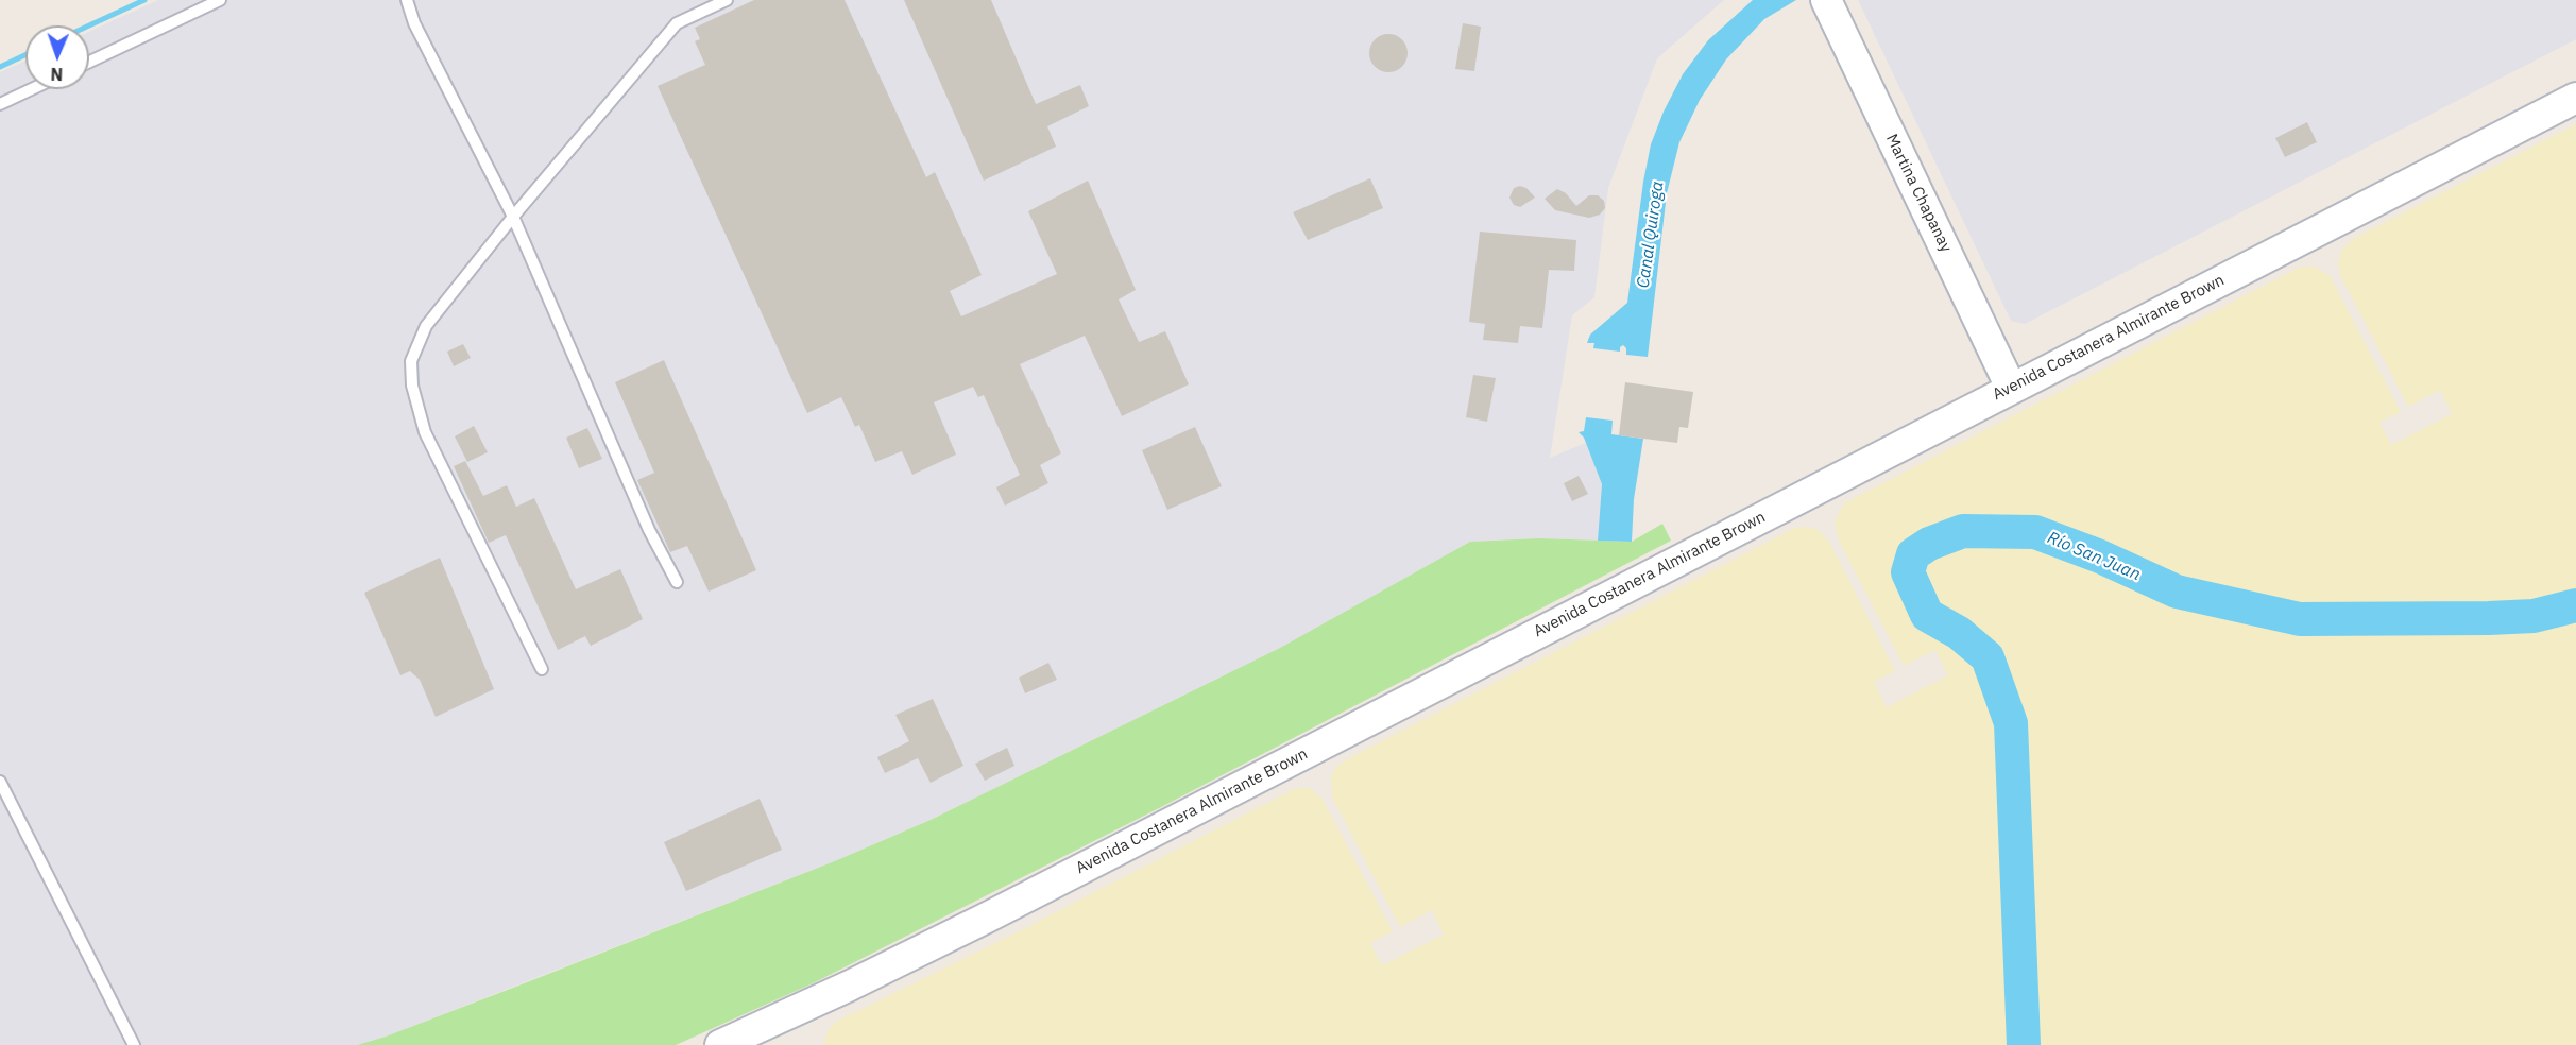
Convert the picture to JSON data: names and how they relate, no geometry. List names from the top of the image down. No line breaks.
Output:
{"streets":{"main road":["Martina Chapanay","Avenida Costanera Almirante Brown"]},"crossings":[["Martina Chapanay","Avenida Costanera Almirante Brown"]],"water":["Canal Quiroga","Río San Juan"],"north":"bottom"}
